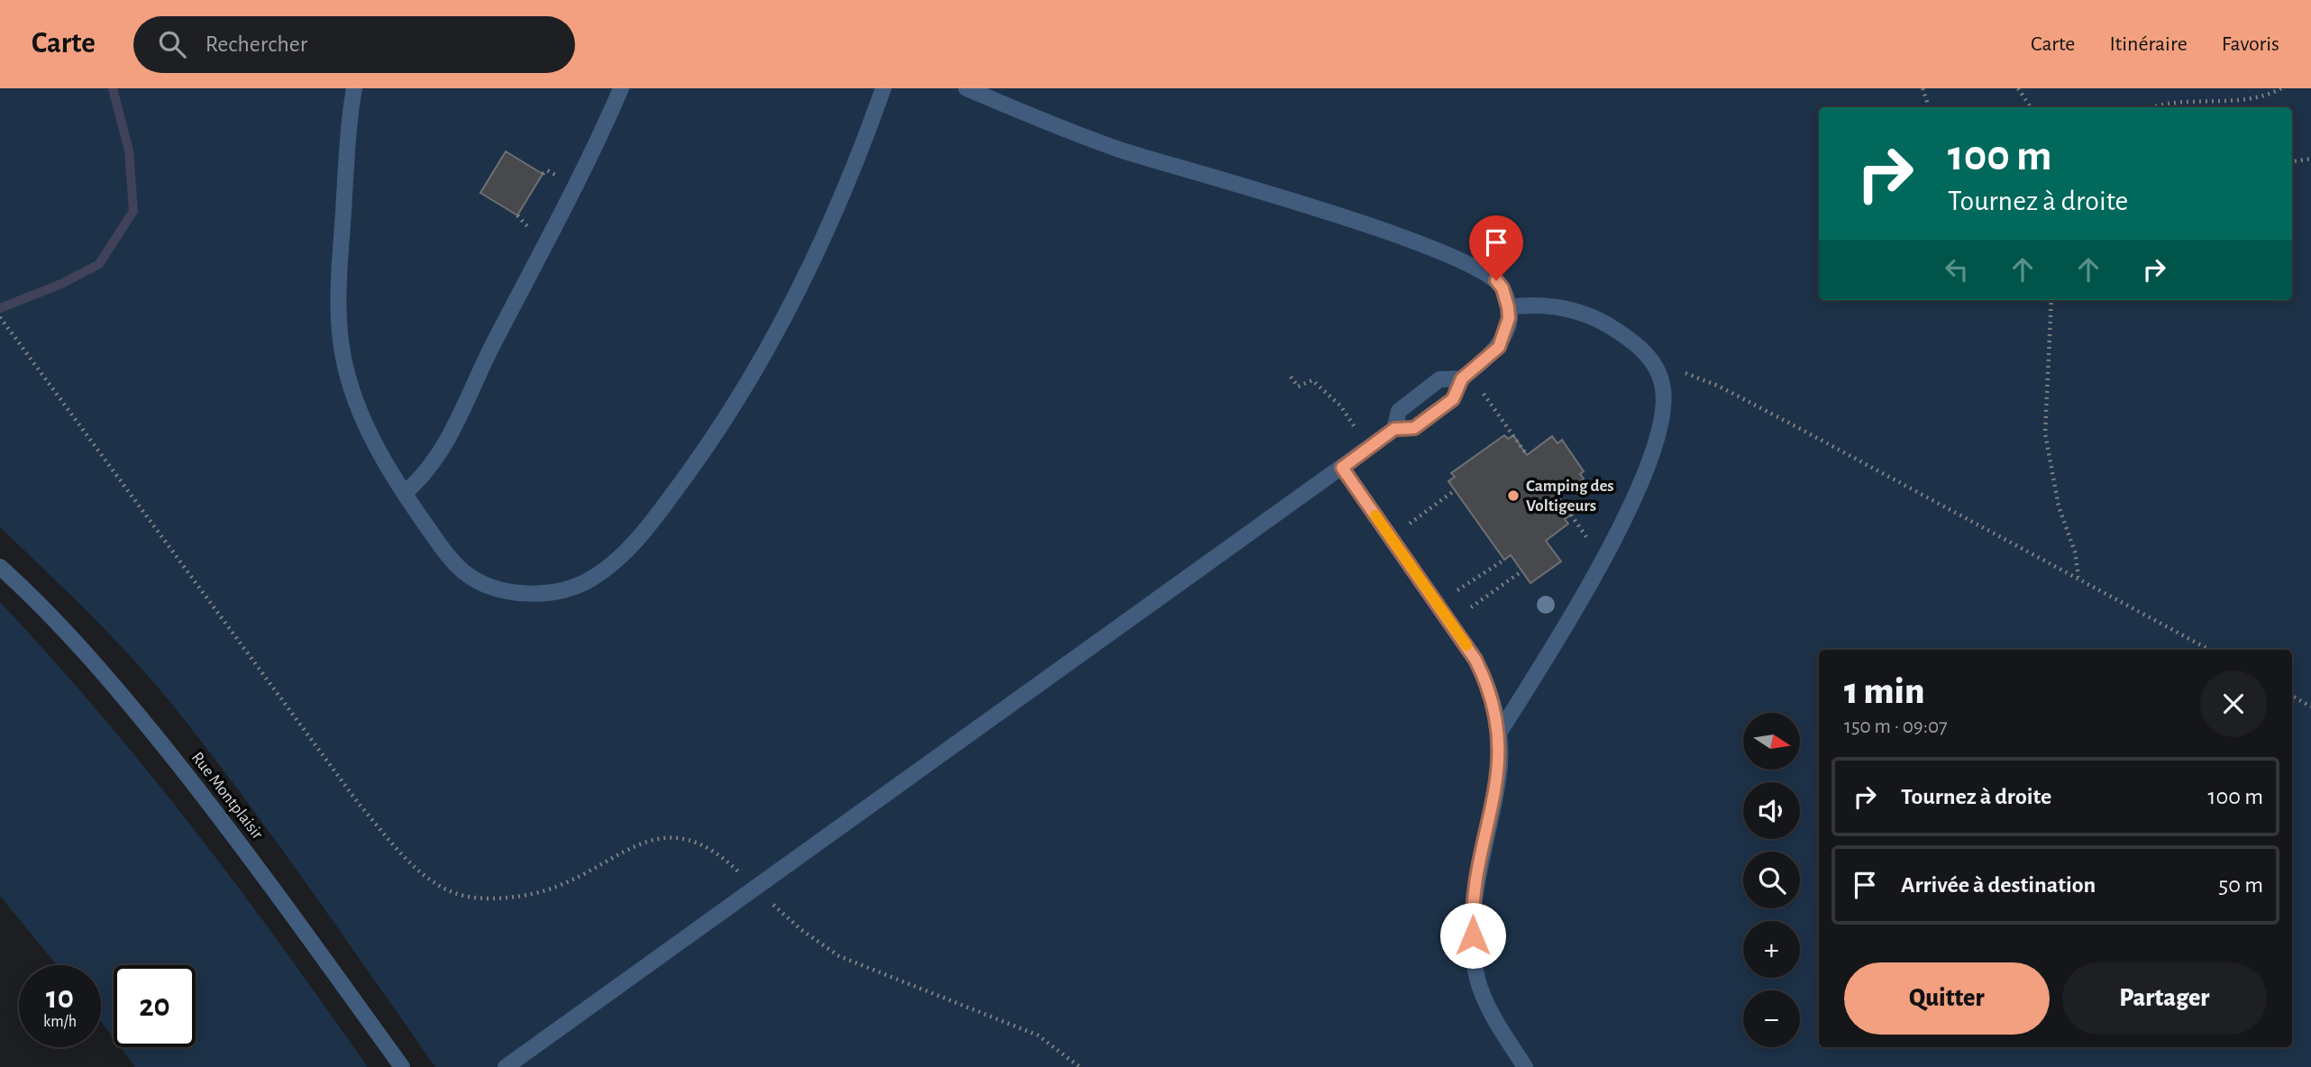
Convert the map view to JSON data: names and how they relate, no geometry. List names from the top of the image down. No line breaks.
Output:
{"streets":{"street":["Rue Montplaisir"]},"places":["Camping des Voltigeurs"],"north":"right","page":{"header":"Carte","search":"Rechercher","nav":["Carte","Itinéraire","Favoris"],"turn":["100 m","Tournez à droite"],"heading":["1 min","150 m · 09:07"],"map_buttons":["+","−"],"list":[{"name":"Tournez à droite","value":"100 m"},{"name":"Arrivée à destination","value":"50 m"}],"buttons":["Quitter","Partager"],"speed":"10 km/h","limit":"20"}}
